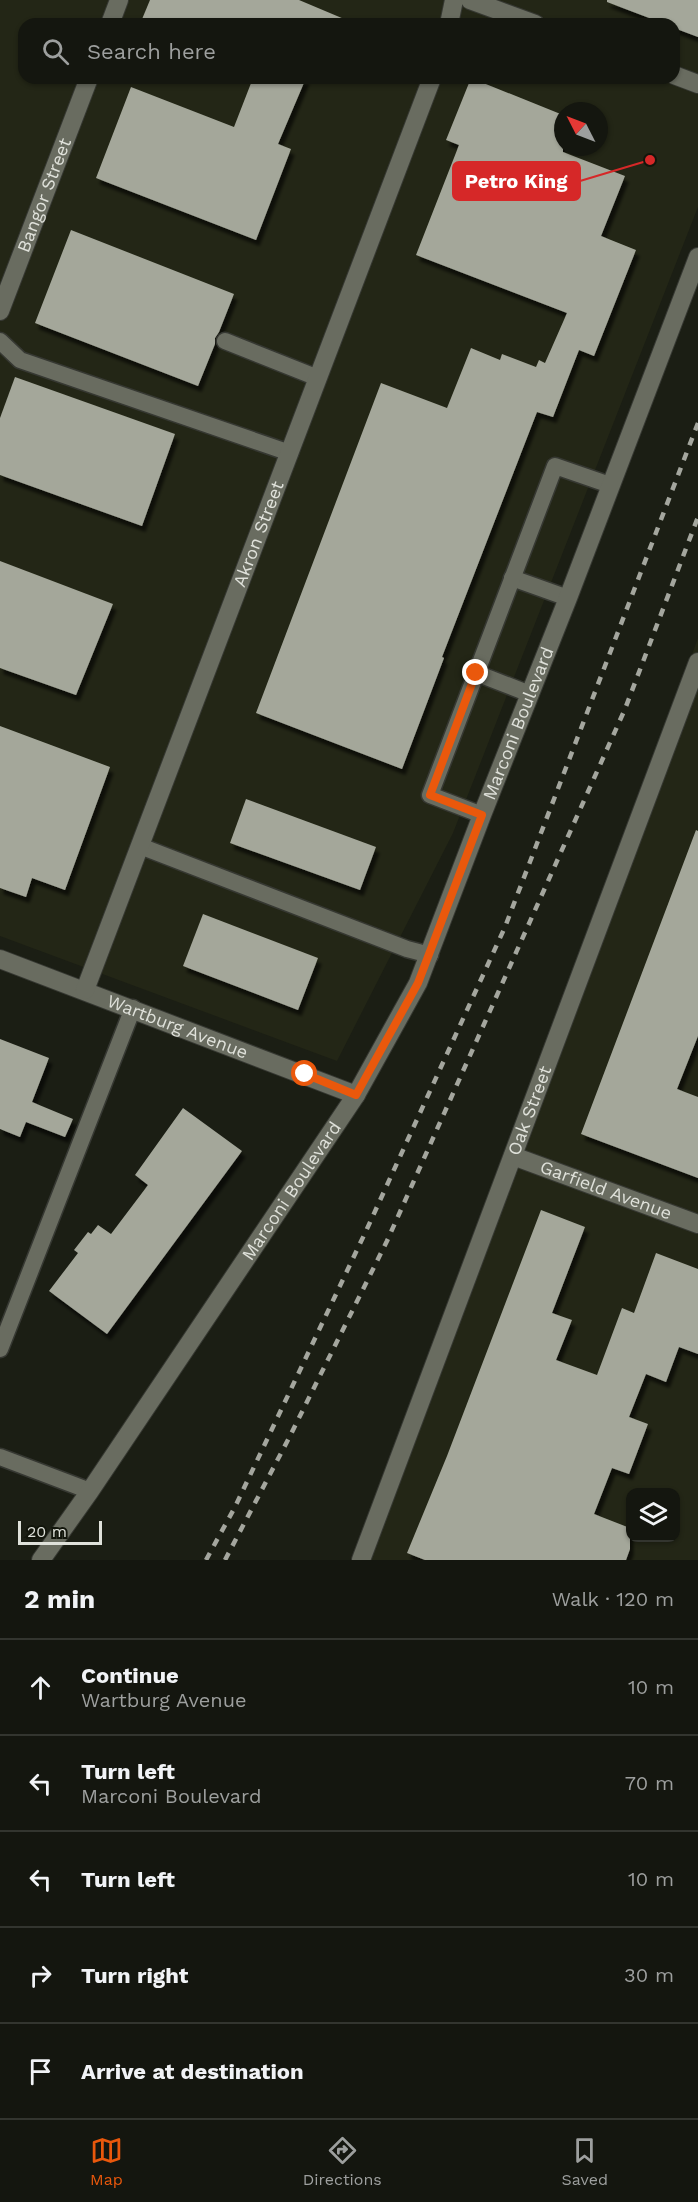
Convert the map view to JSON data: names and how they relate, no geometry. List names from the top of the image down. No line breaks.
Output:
{"streets":{"street":["Bangor Street","Akron Street","Marconi Boulevard","Wartburg Avenue","Oak Street","Garfield Avenue"]},"crossings":[["Akron Street","Wartburg Avenue"],["Marconi Boulevard","Wartburg Avenue"],["Oak Street","Garfield Avenue"]],"places":["Petro King"],"scale_bar":"20 m","north":"top left","page":{"search":"Search here","scale":"20 m","heading":["2 min","Walk · 120 m"],"list":[["Continue","Wartburg Avenue","10 m"],["Turn left","Marconi Boulevard","70 m"],["Turn left","10 m"],["Turn right","30 m"],"Arrive at destination"],"nav":["Map","Directions","Saved"]}}
